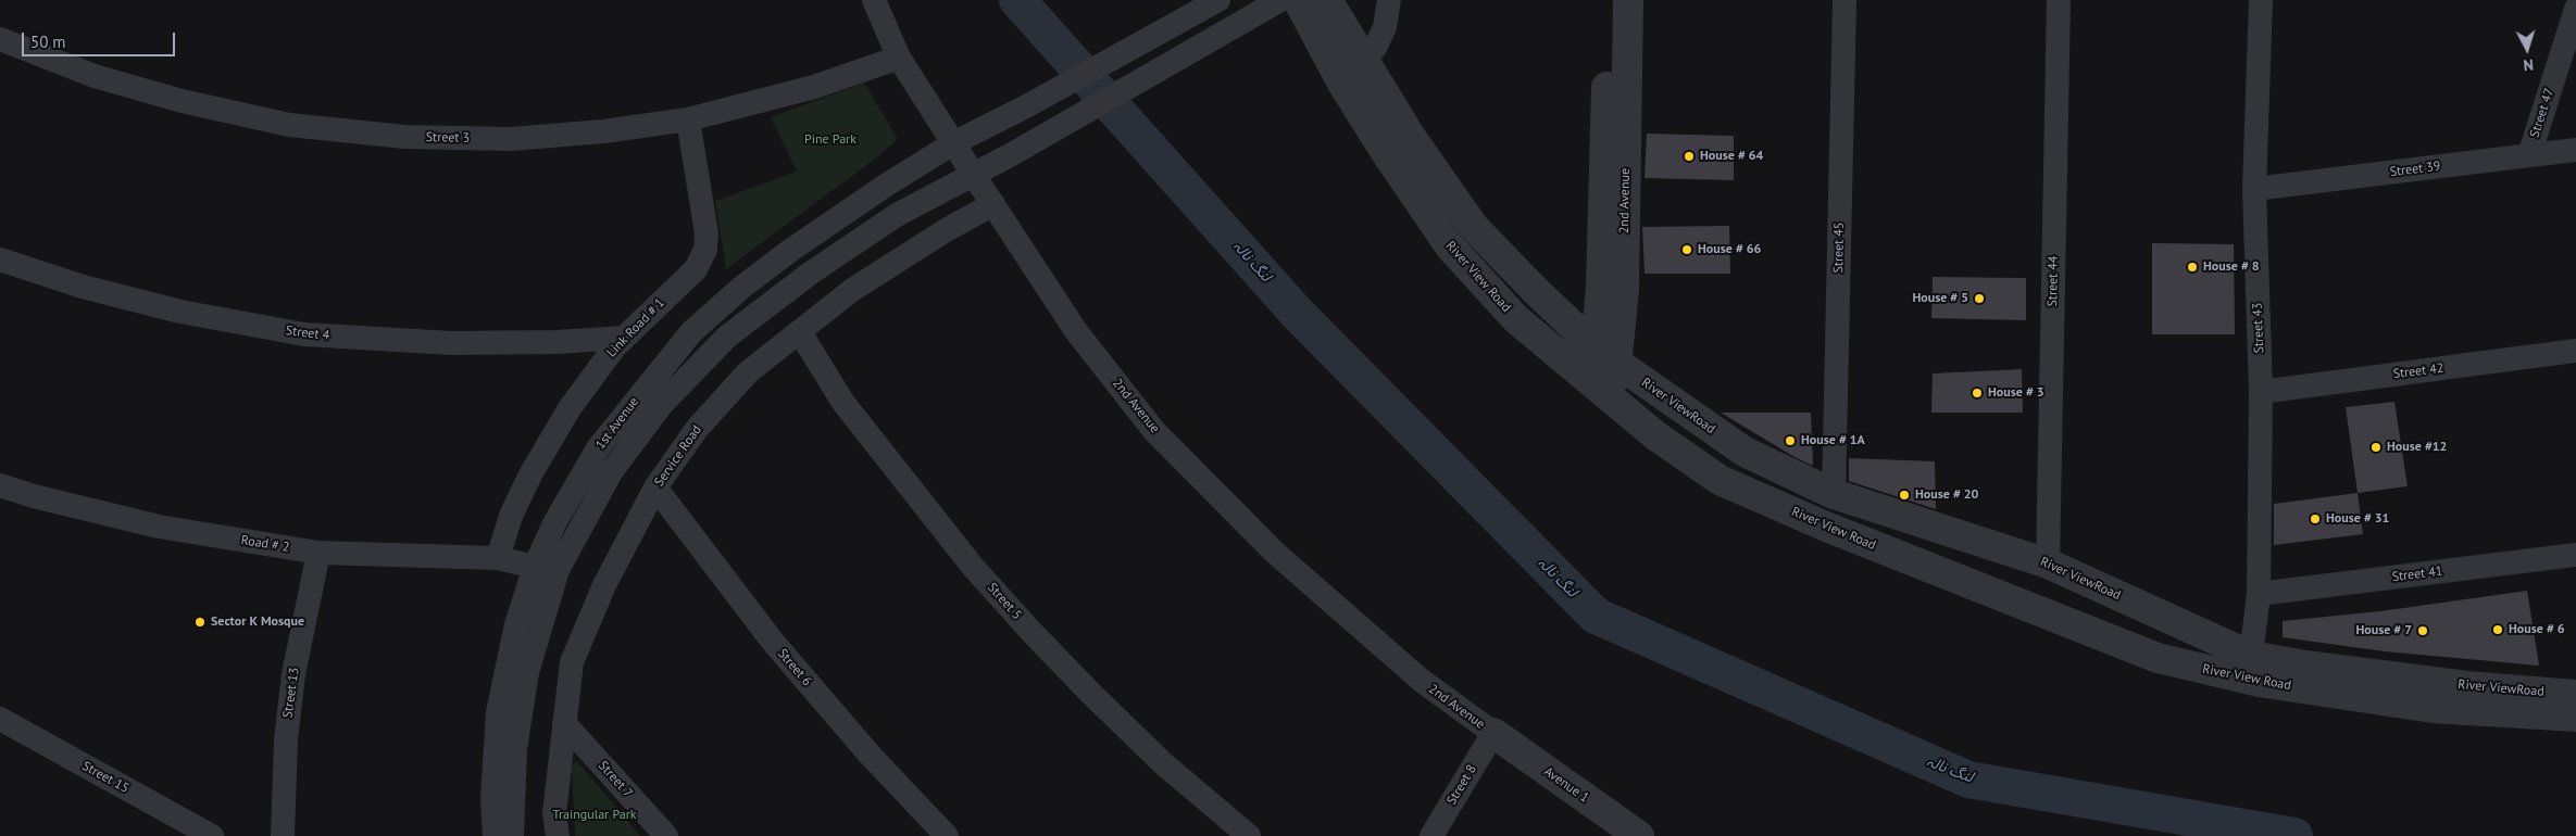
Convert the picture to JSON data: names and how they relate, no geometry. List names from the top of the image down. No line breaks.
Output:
{"streets":{"street":["Street 47","Street 3","Street 39","2nd Avenue","Street 45","River View Road","Street 44","Link Road # 1","Street 43","Street 4","Street 42","River ViewRoad","1st Avenue","Service Road","Road # 2","Street 41","Street 5","Street 6","Street 13","Street 15","Street 7","Street 8","Avenue 1"]},"crossings":[["Street 47","Street 39"],["Street 3","2nd Avenue"],["Street 3","Link Road # 1"],["Street 39","Street 43"],["2nd Avenue","River View Road"],["2nd Avenue","River ViewRoad"],["2nd Avenue","1st Avenue"],["2nd Avenue","Service Road"],["2nd Avenue","Street 8"],["2nd Avenue","Avenue 1"],["Street 45","River ViewRoad"],["River View Road","1st Avenue"],["Street 44","River ViewRoad"],["Link Road # 1","Street 4"],["Link Road # 1","Road # 2"],["Street 43","Street 42"],["Street 43","River ViewRoad"],["Street 43","Street 41"],["1st Avenue","Road # 2"],["Service Road","Street 5"],["Service Road","Street 6"],["Service Road","Street 7"],["Road # 2","Street 13"],["Street 8","Avenue 1"]],"water":["لنگ نالہ"],"parks":["Pine Park","Traingular Park"],"places":["House # 64","House # 66","House # 8","House # 5","House # 3","House # 1A","House #12","House # 20","House # 31","Sector K Mosque","House # 6","House # 7"],"scale_bar":"50 m","north":"bottom"}
